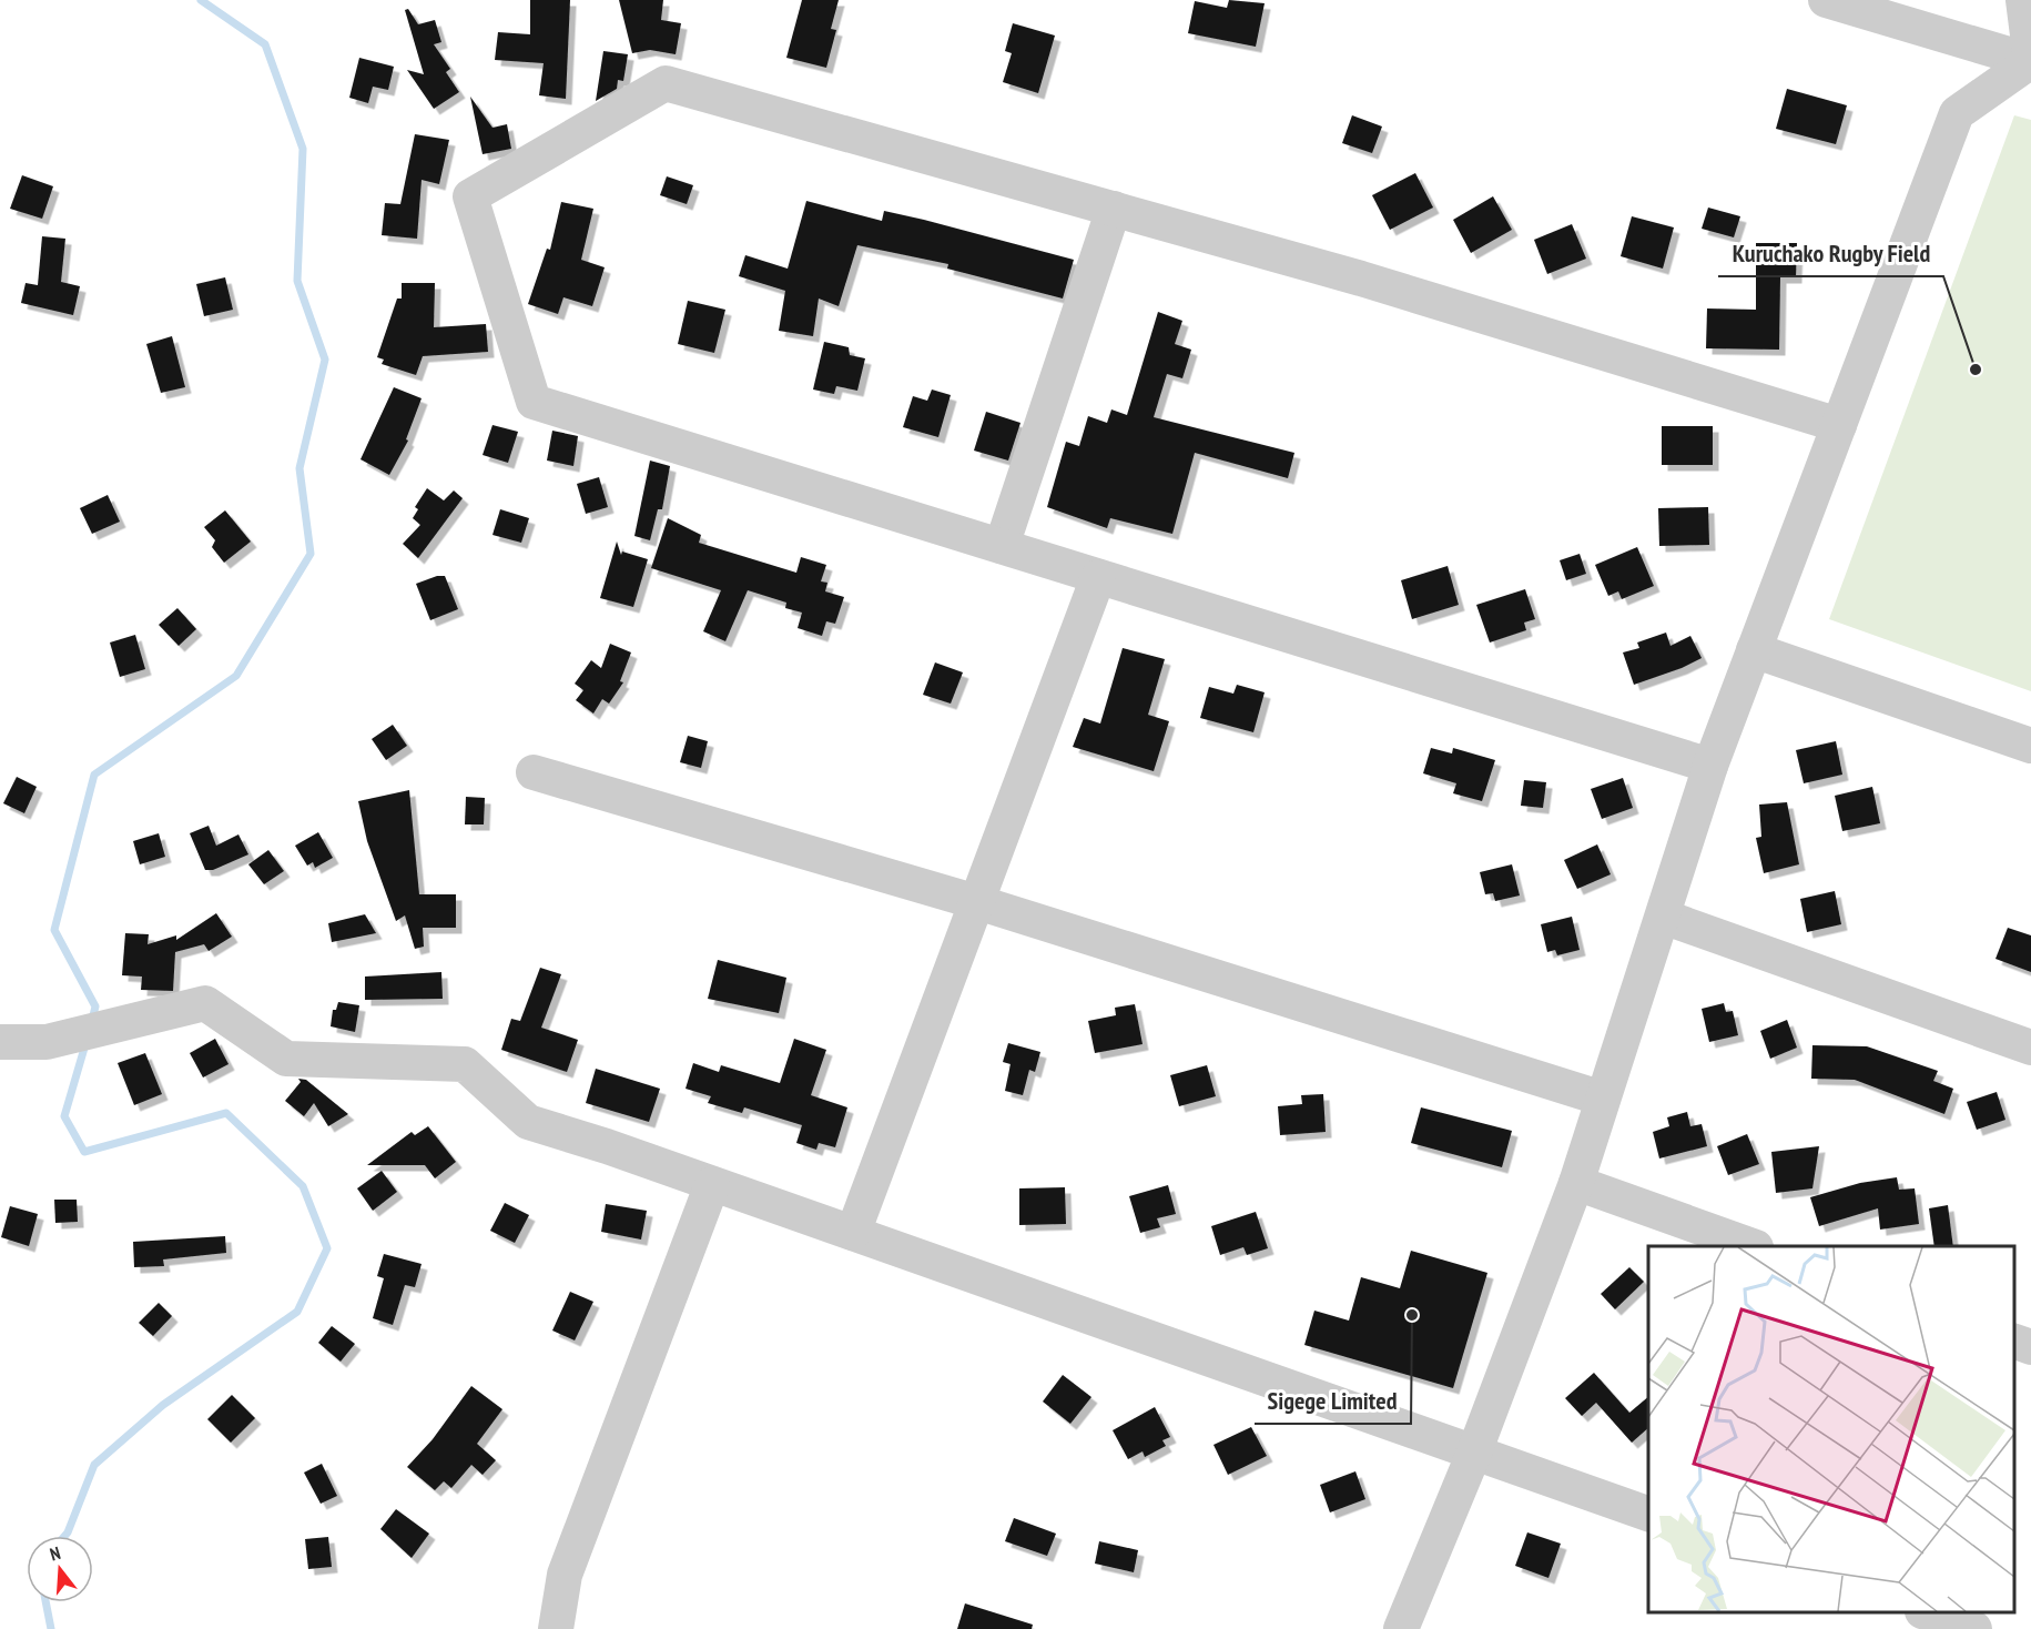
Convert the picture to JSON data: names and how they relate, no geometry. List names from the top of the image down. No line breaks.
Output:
{"places":["Kuruchako Rugby Field","Sigege Limited"],"north":"top"}
